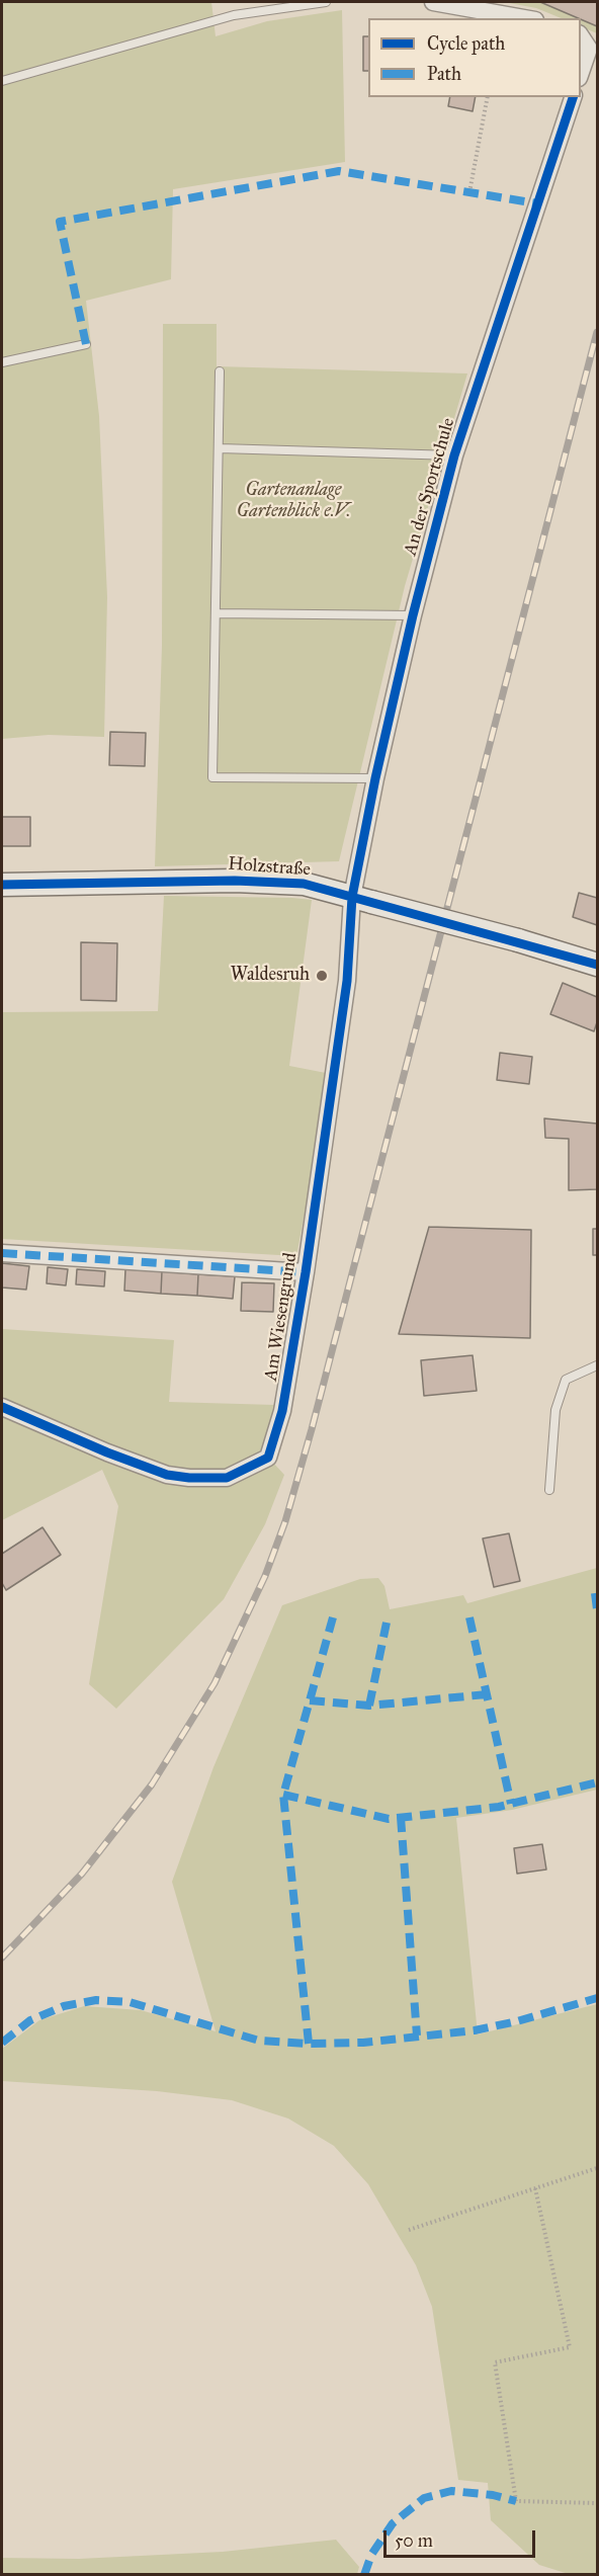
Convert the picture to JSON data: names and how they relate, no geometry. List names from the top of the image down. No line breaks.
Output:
{"streets":{"street":["An der Sportschule","Holzstraße","Am Wiesengrund"]},"crossings":[["An der Sportschule","Holzstraße"],["An der Sportschule","Am Wiesengrund"],["Holzstraße","Am Wiesengrund"]],"parks":["Gartenanlage Gartenblick e.V."],"places":["Waldesruh"],"legend":["Cycle path","Path"],"scale_bar":"50 m"}
